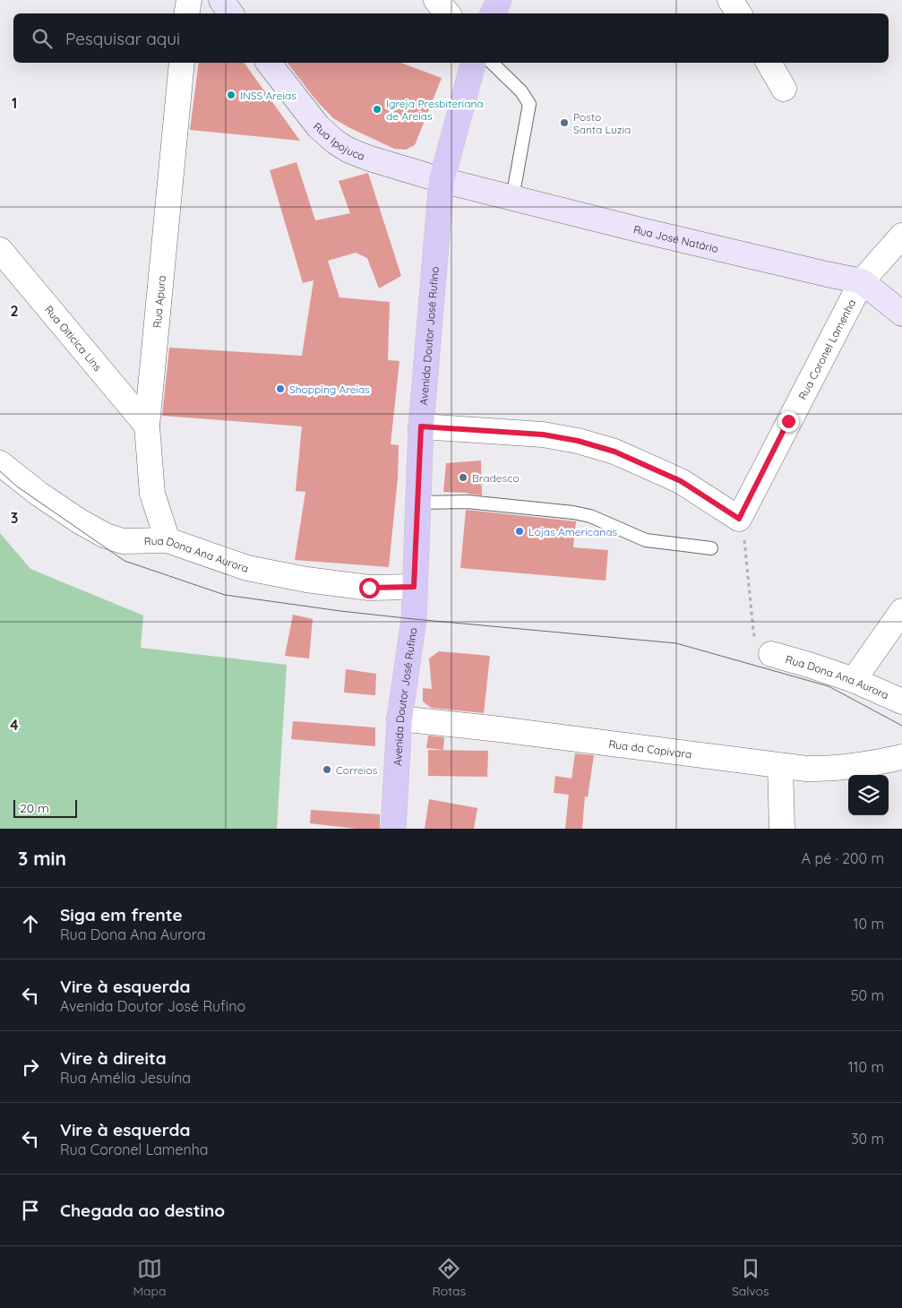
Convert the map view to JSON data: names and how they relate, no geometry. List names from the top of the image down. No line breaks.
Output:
{"streets":{"main road":["Rua Ipojuca","Rua José Natário","Avenida Doutor José Rufino"],"street":["Rua Apura","Rua Oiticica Lins","Rua Coronel Lamenha","Rua Dona Ana Aurora","Rua da Capivara"]},"crossings":[["Rua Ipojuca","Rua José Natário"],["Rua Ipojuca","Avenida Doutor José Rufino"],["Rua José Natário","Avenida Doutor José Rufino"],["Rua José Natário","Rua Coronel Lamenha"],["Rua Apura","Rua Oiticica Lins"],["Rua Apura","Rua Dona Ana Aurora"],["Avenida Doutor José Rufino","Rua Coronel Lamenha"],["Avenida Doutor José Rufino","Rua Dona Ana Aurora"],["Avenida Doutor José Rufino","Rua da Capivara"]],"places":["INSS Areias","Igreja Presbiteriana de Areias","Posto Santa Luzia","Shopping Areias","Bradesco","Lojas Americanas","Correios"],"scale_bar":"20 m","page":{"search":"Pesquisar aqui","scale":"20 m","heading":["3 min","A pé · 200 m"],"list":[["Siga em frente","Rua Dona Ana Aurora","10 m"],["Vire à esquerda","Avenida Doutor José Rufino","50 m"],["Vire à direita","Rua Amélia Jesuína","110 m"],["Vire à esquerda","Rua Coronel Lamenha","30 m"],"Chegada ao destino"],"nav":["Mapa","Rotas","Salvos"]},"grid":{"rows":["1","2","3","4"]}}
